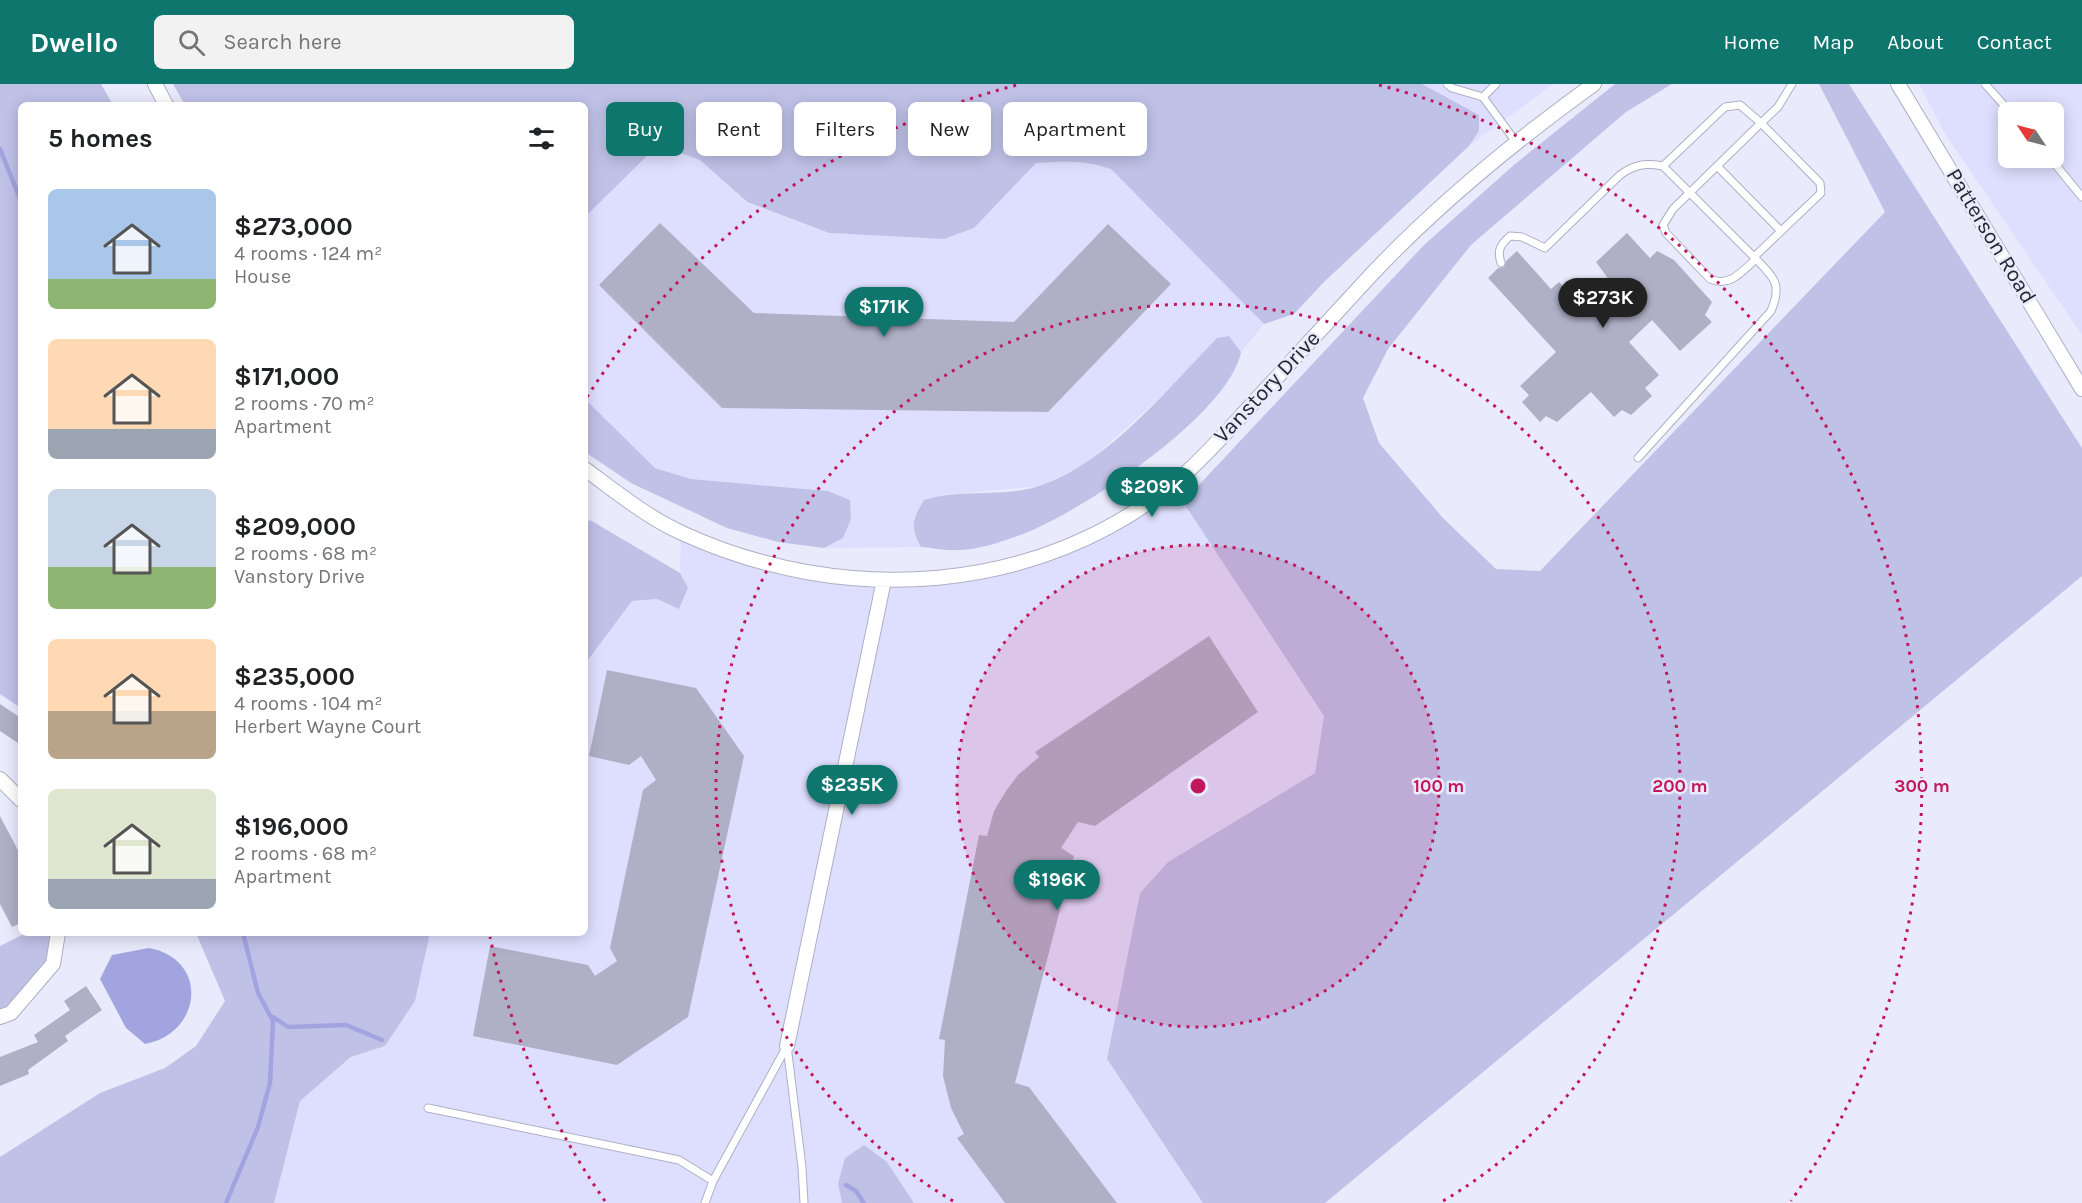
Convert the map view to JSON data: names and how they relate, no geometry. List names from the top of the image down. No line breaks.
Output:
{"streets":{"street":["Patterson Road","Vanstory Drive"]},"north":"top left","page":{"header":"Dwello","search":"Search here","nav":["Home","Map","About","Contact"],"chip":["Buy","Rent","Filters","New","Apartment"],"heading":"5 homes","list":[{"name":"$273,000","note":"4 rooms · 124 m² · House"},{"name":"$171,000","note":"2 rooms · 70 m² · Apartment"},{"name":"$209,000","note":"2 rooms · 68 m² · Vanstory Drive"},{"name":"$235,000","note":"4 rooms · 104 m² · Herbert Wayne Court"},{"name":"$196,000","note":"2 rooms · 68 m² · Apartment"}],"price":["$273K","$171K","$209K","$235K","$196K"]},"rings":["100 m","200 m","300 m"]}
